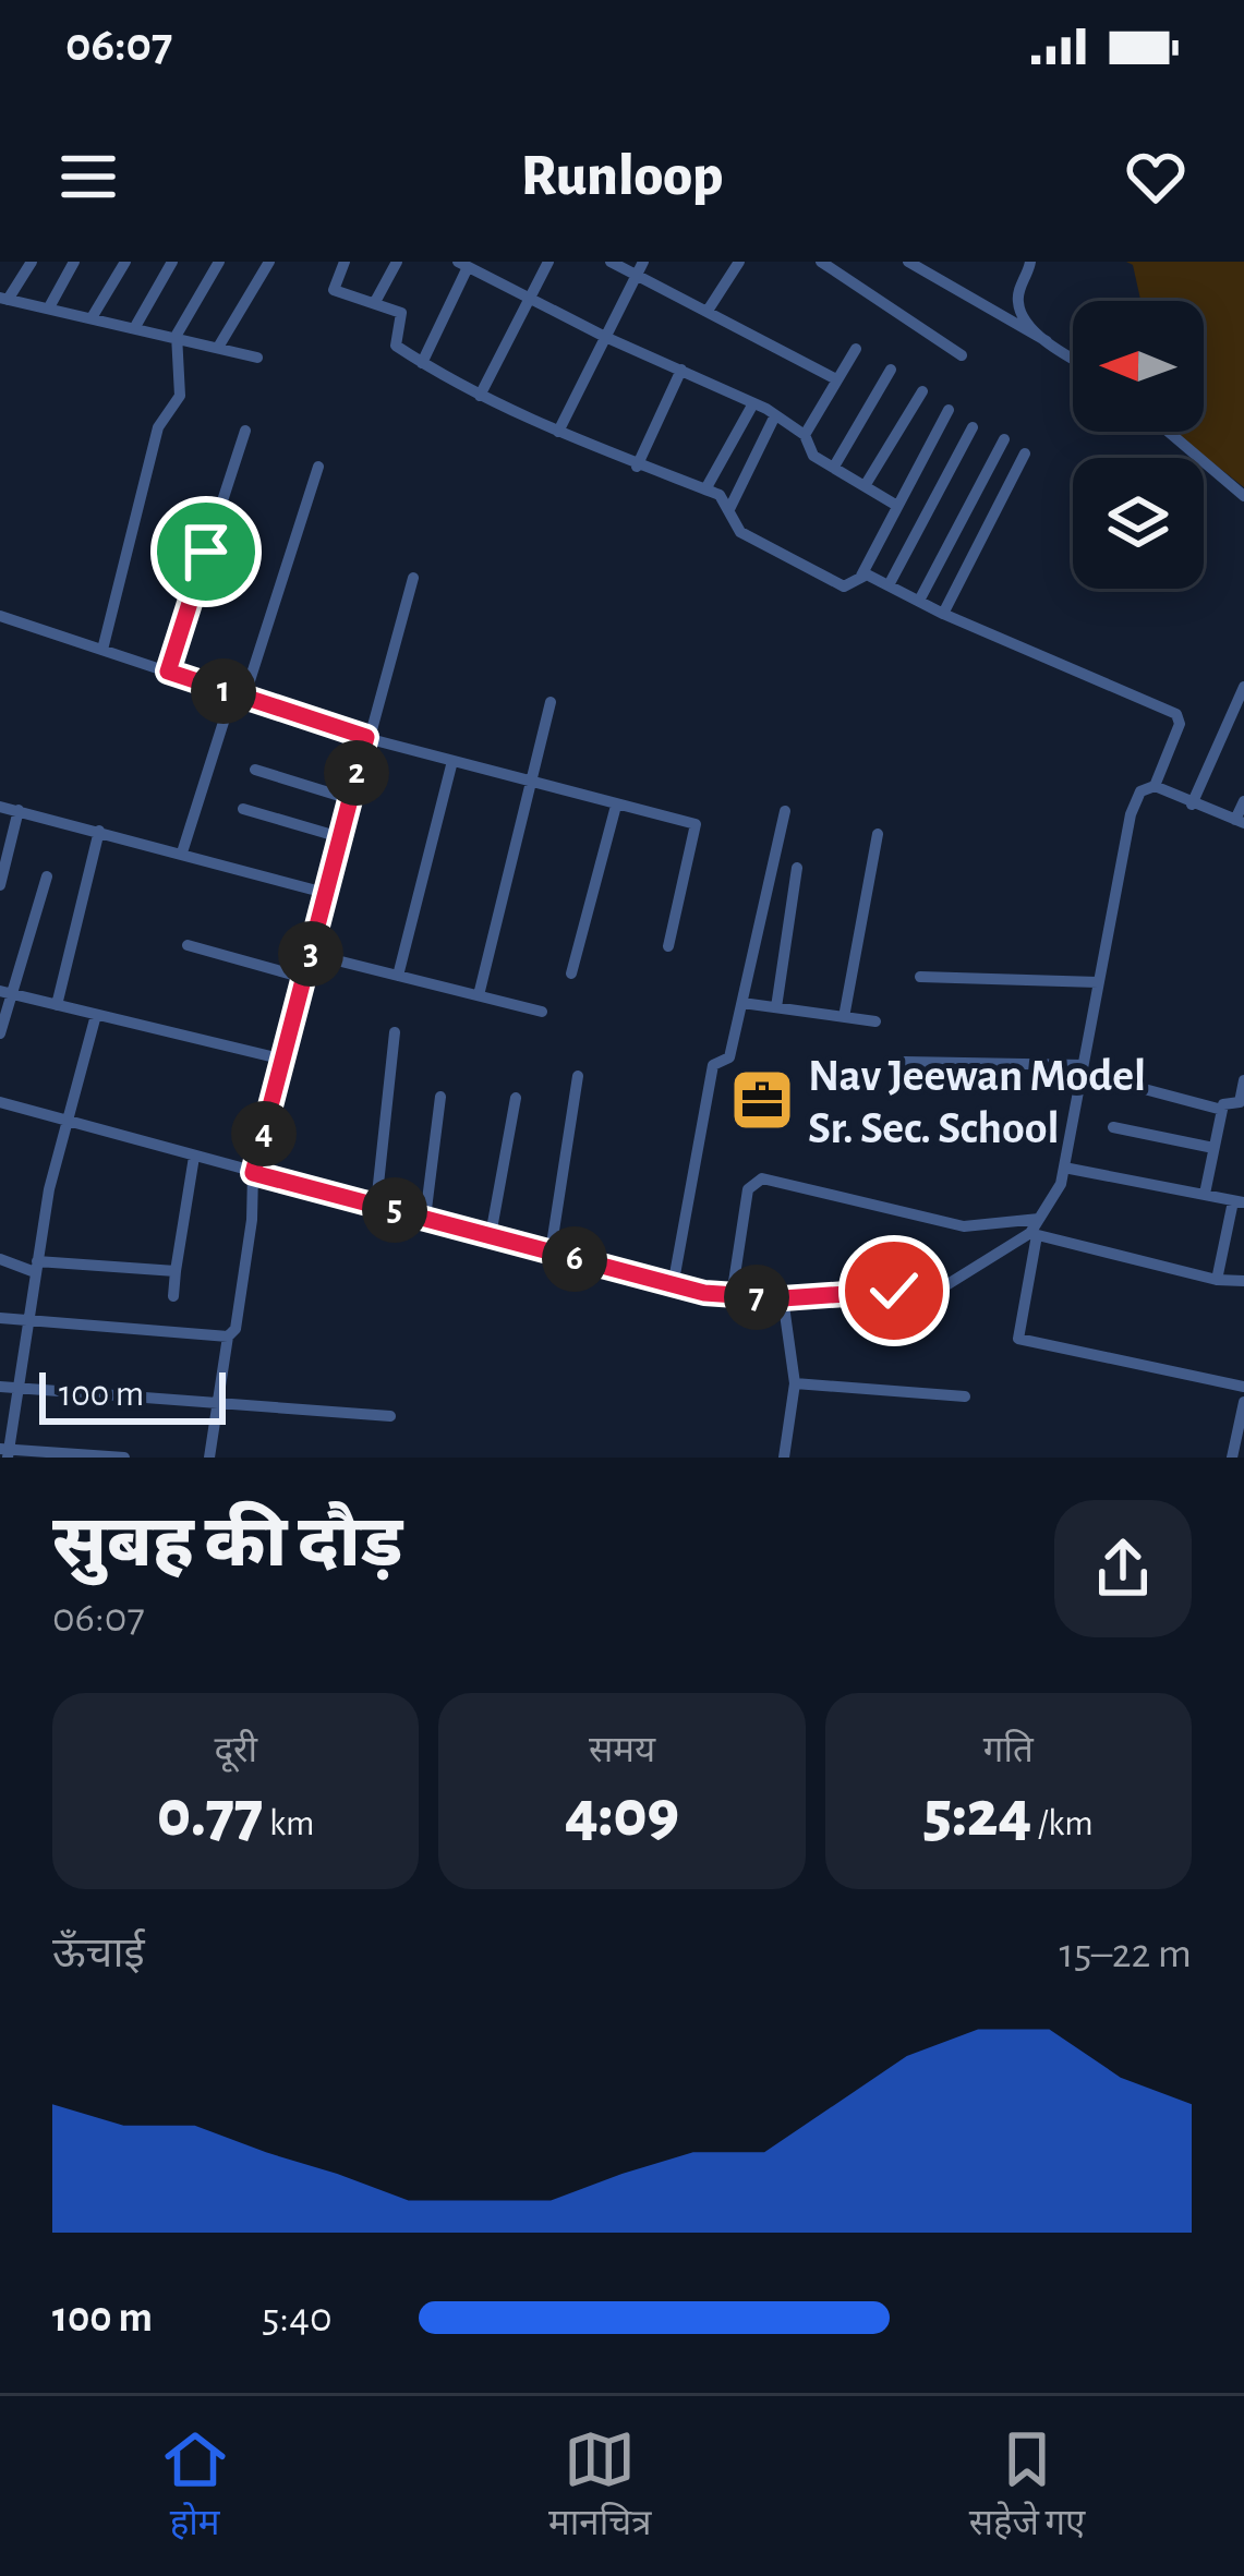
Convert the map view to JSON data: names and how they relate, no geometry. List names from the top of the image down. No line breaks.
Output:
{"places":{"office":["Nav Jeewan Model Sr. Sec. School"]},"scale_bar":"100 m","north":"left","page":{"status":"06:07","header":"Runloop","pins":["1","2","3","4","5","6","7"],"scale":"100 m","heading":["सुबह की दौड़","06:07"],"stats":[["दूरी","0.77 km"],["समय","4:09"],["गति","5:24 /km"]],"chart":["ऊँचाई","15–22 m"],"list":[{"name":"100 m","note":"5:40"}],"tabs":["होम","मानचित्र","सहेजे गए"]}}
